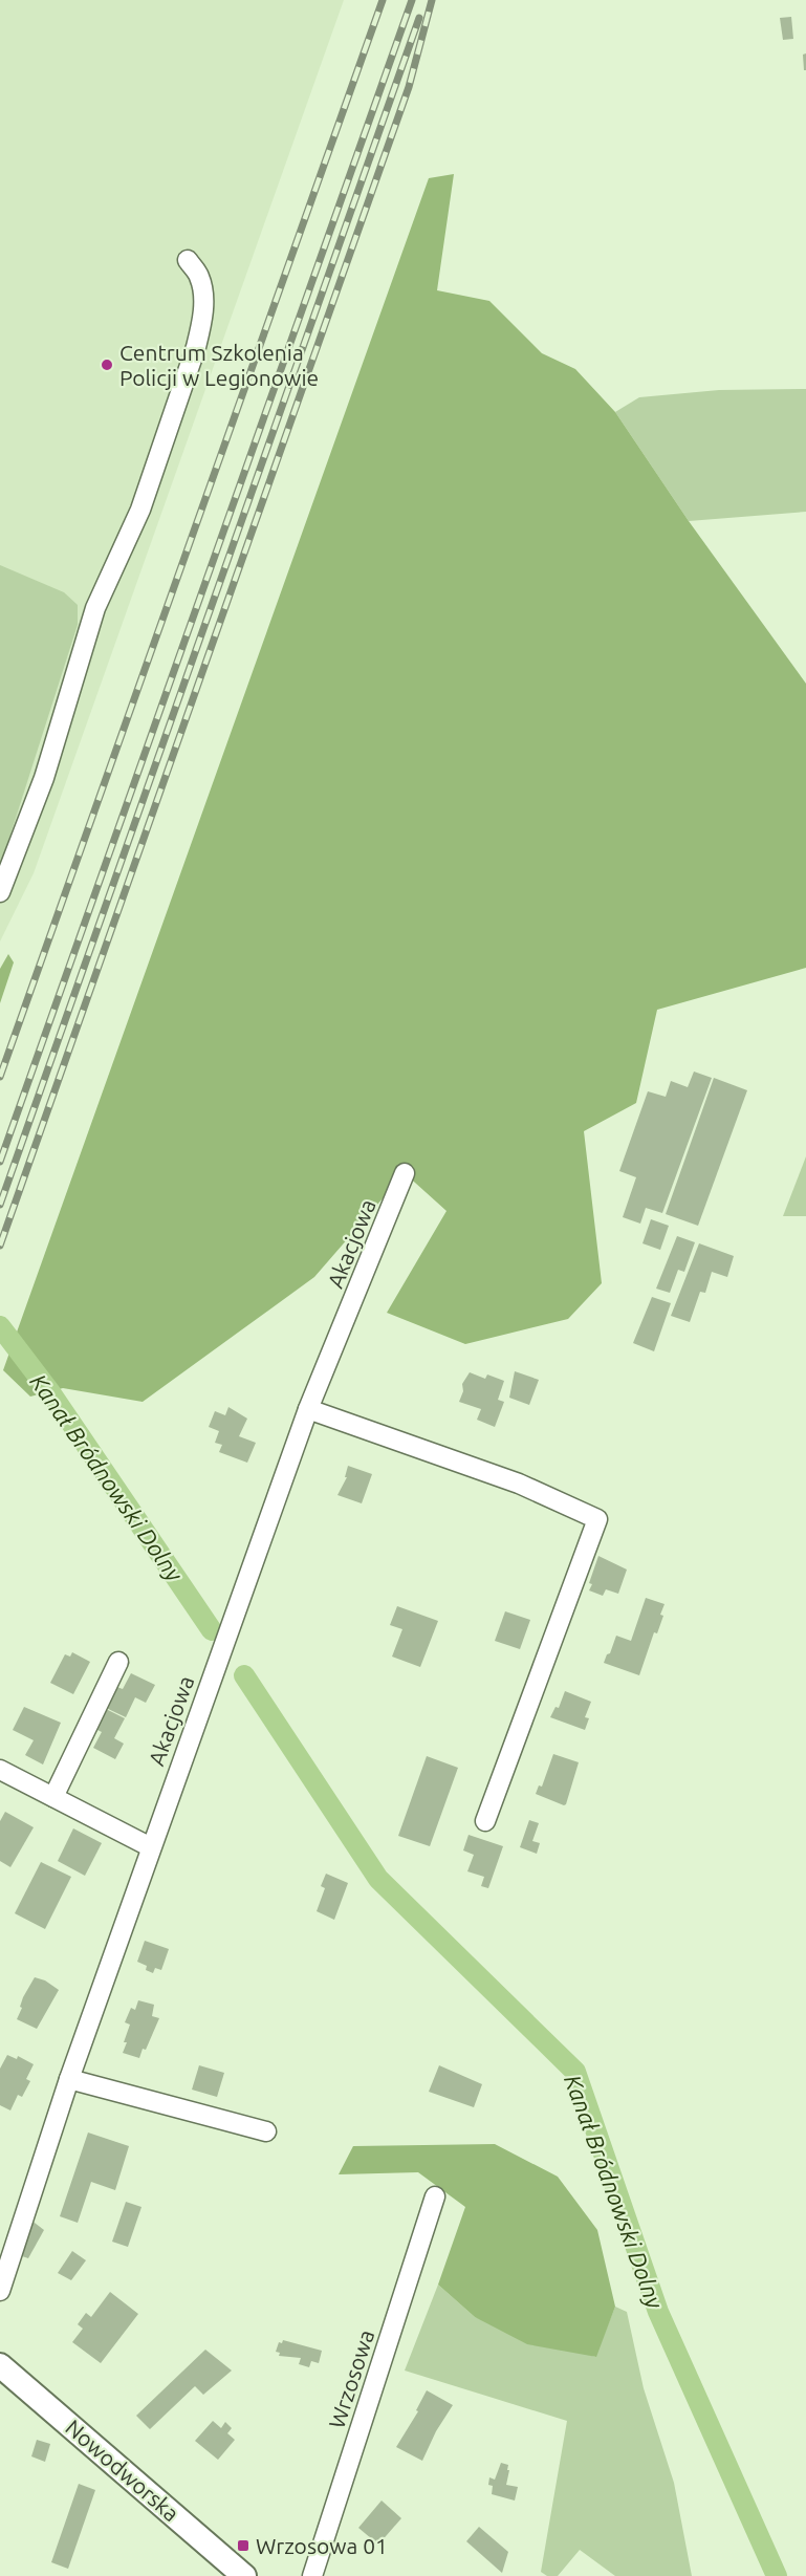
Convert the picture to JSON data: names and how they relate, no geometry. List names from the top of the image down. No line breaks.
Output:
{"streets":{"main road":["Nowodworska"],"street":["Akacjowa","Wrzosowa"]},"water":["Kanał Bródnowski Dolny"],"places":{"other":["Centrum Szkolenia Policji w Legionowie"],"transit":["Wrzosowa 01"]}}
